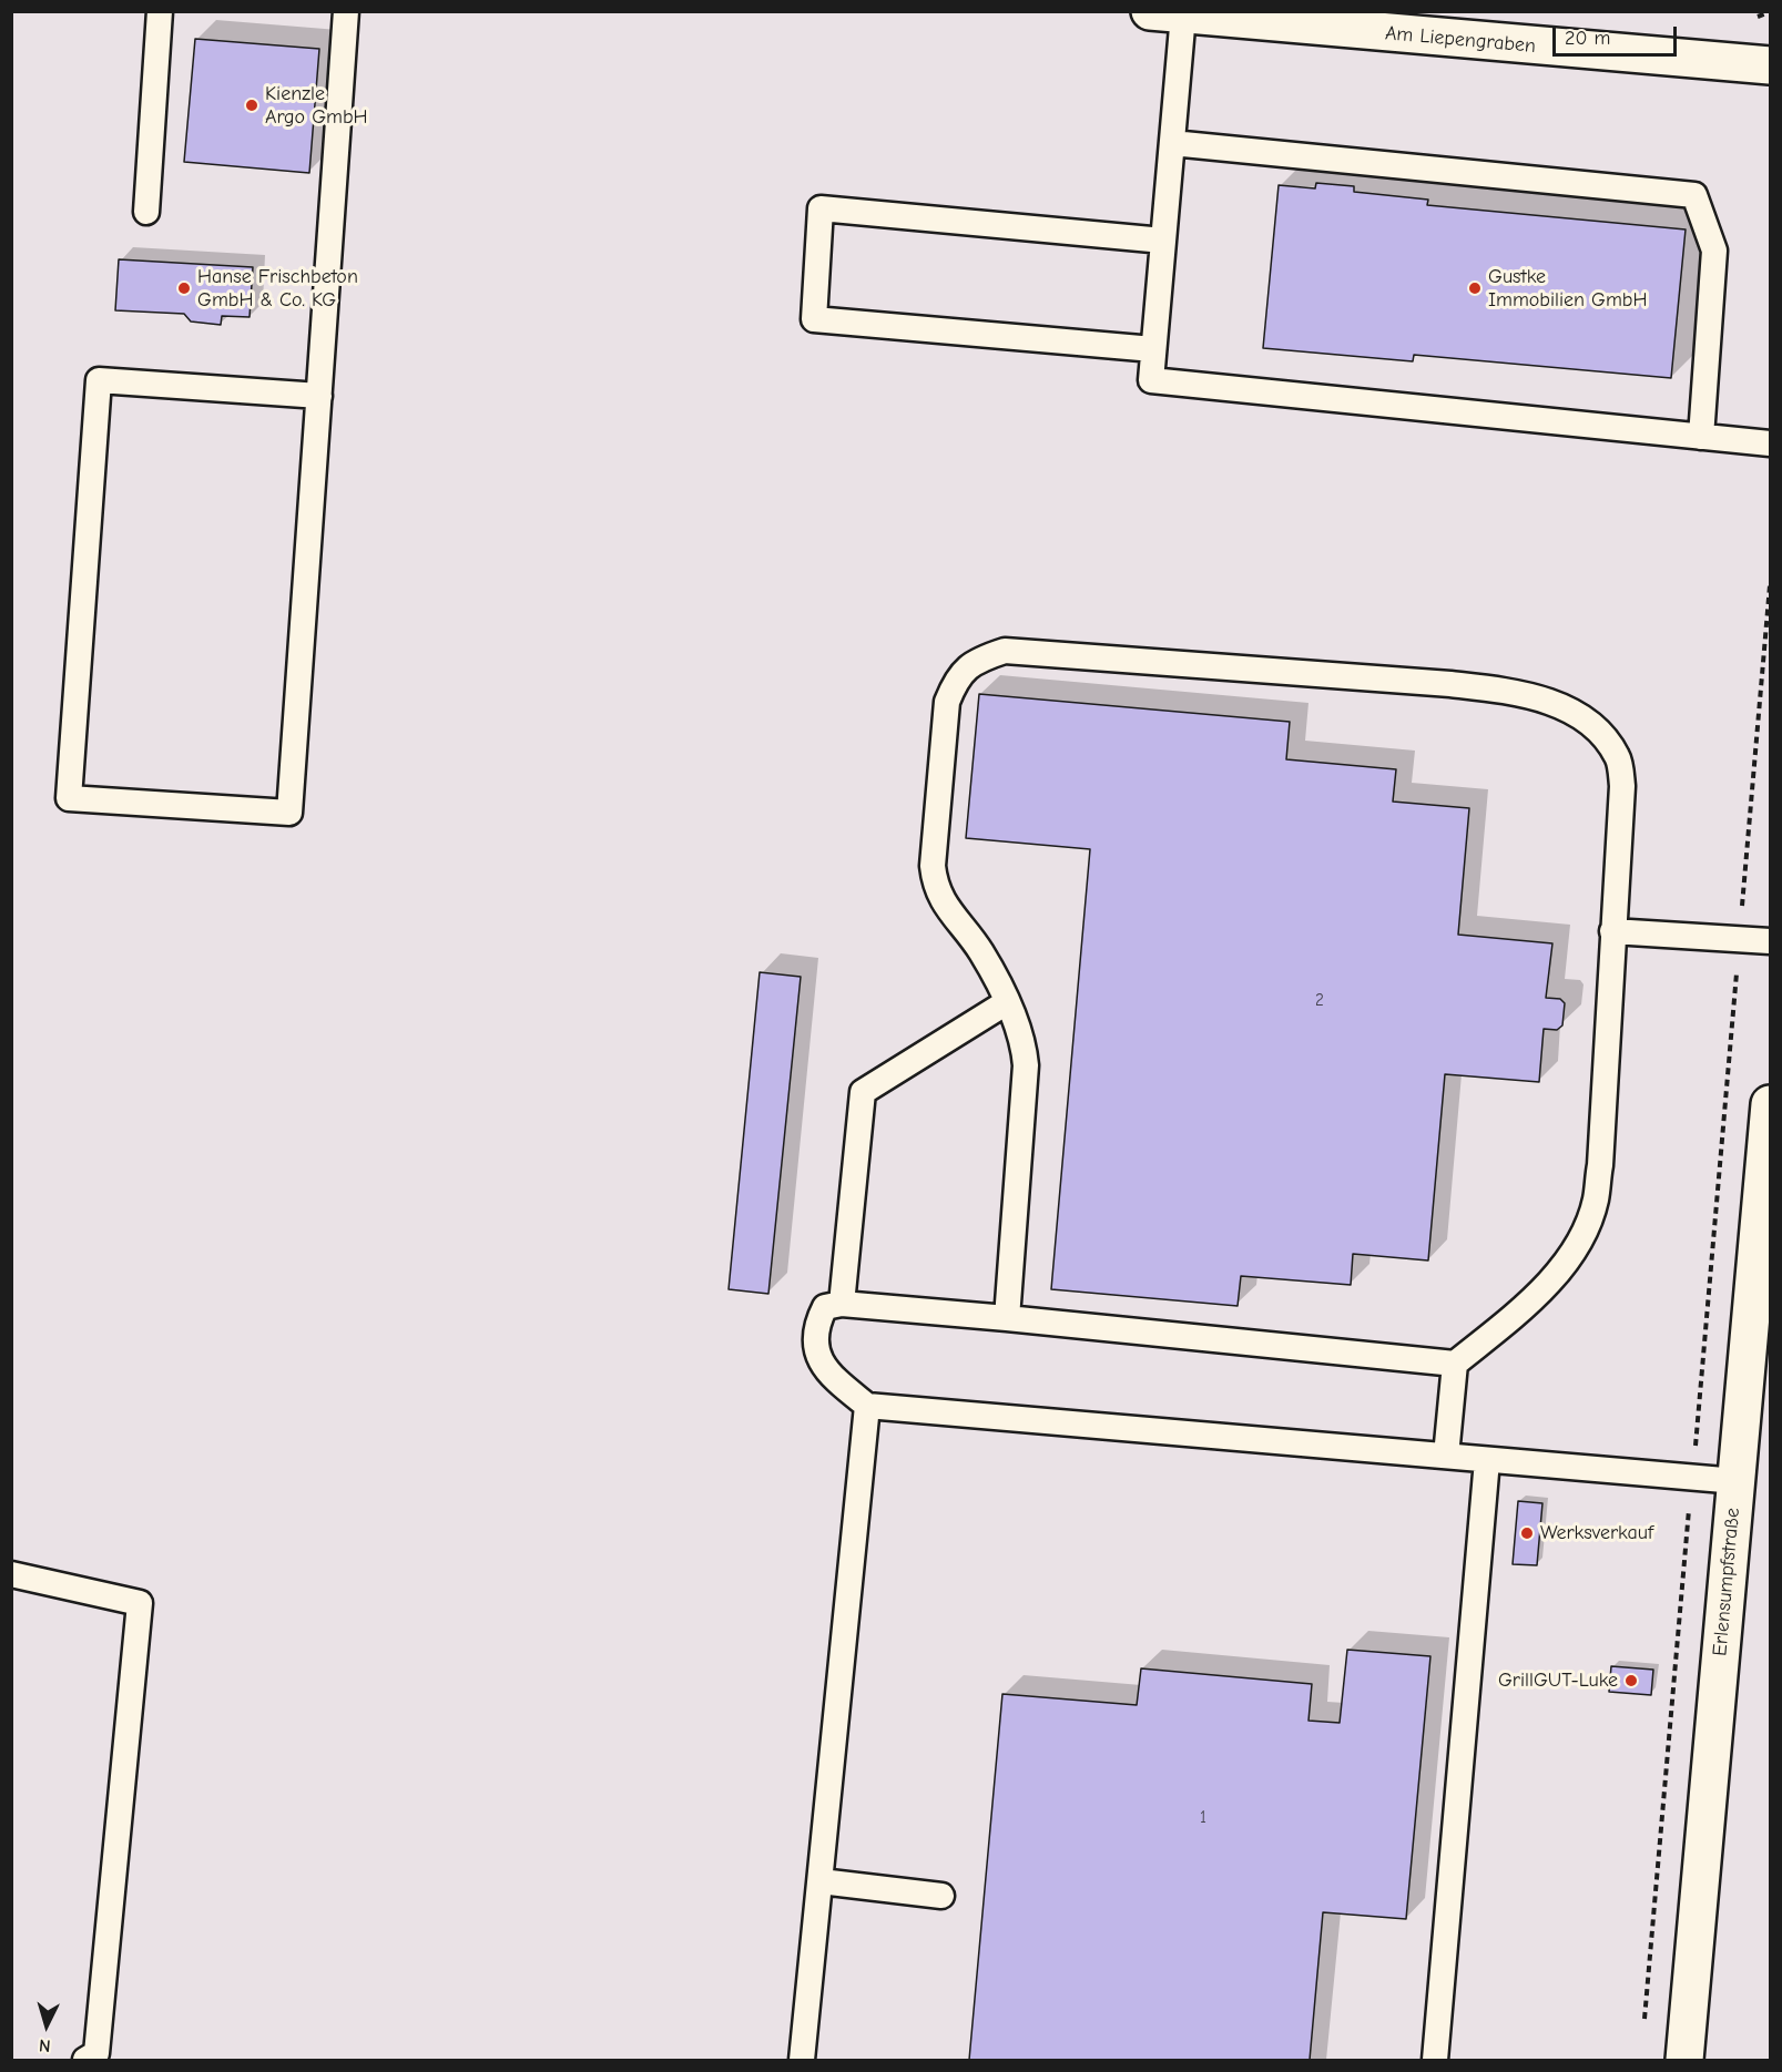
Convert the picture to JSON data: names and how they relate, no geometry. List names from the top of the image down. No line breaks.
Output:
{"streets":{"street":["Am Liepengraben","Erlensumpfstraße"]},"places":["Kienzle Argo GmbH","Hanse Frischbeton GmbH & Co. KG","Gustke Immobilien GmbH","Werksverkauf","GrillGUT-Luke"],"house_numbers":["2","1"],"scale_bar":"20 m","north":"bottom"}
